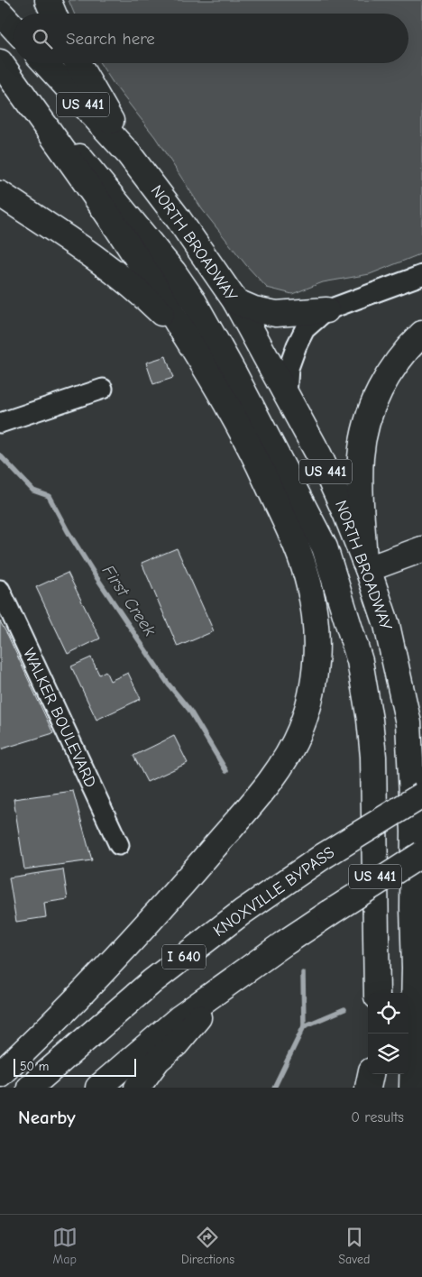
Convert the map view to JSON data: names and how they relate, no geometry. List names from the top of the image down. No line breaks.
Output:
{"streets":{"main road":["US 441","NORTH BROADWAY","KNOXVILLE BYPASS","I 640"],"street":["WALKER BOULEVARD"]},"water":["First Creek"],"scale_bar":"50 m","page":{"search":"Search here","scale":"50 m","heading":["Nearby","0 results"],"nav":["Map","Directions","Saved"]}}
